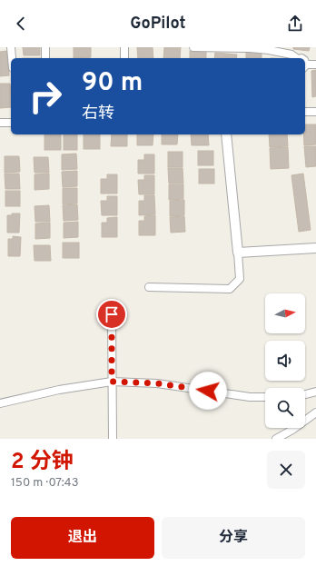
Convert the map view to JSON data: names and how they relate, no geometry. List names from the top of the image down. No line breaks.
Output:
{"north":"right","page":{"header":"GoPilot","turn":["90 m","右转"],"heading":["2 分钟","150 m · 07:43"],"buttons":["退出","分享"]}}
